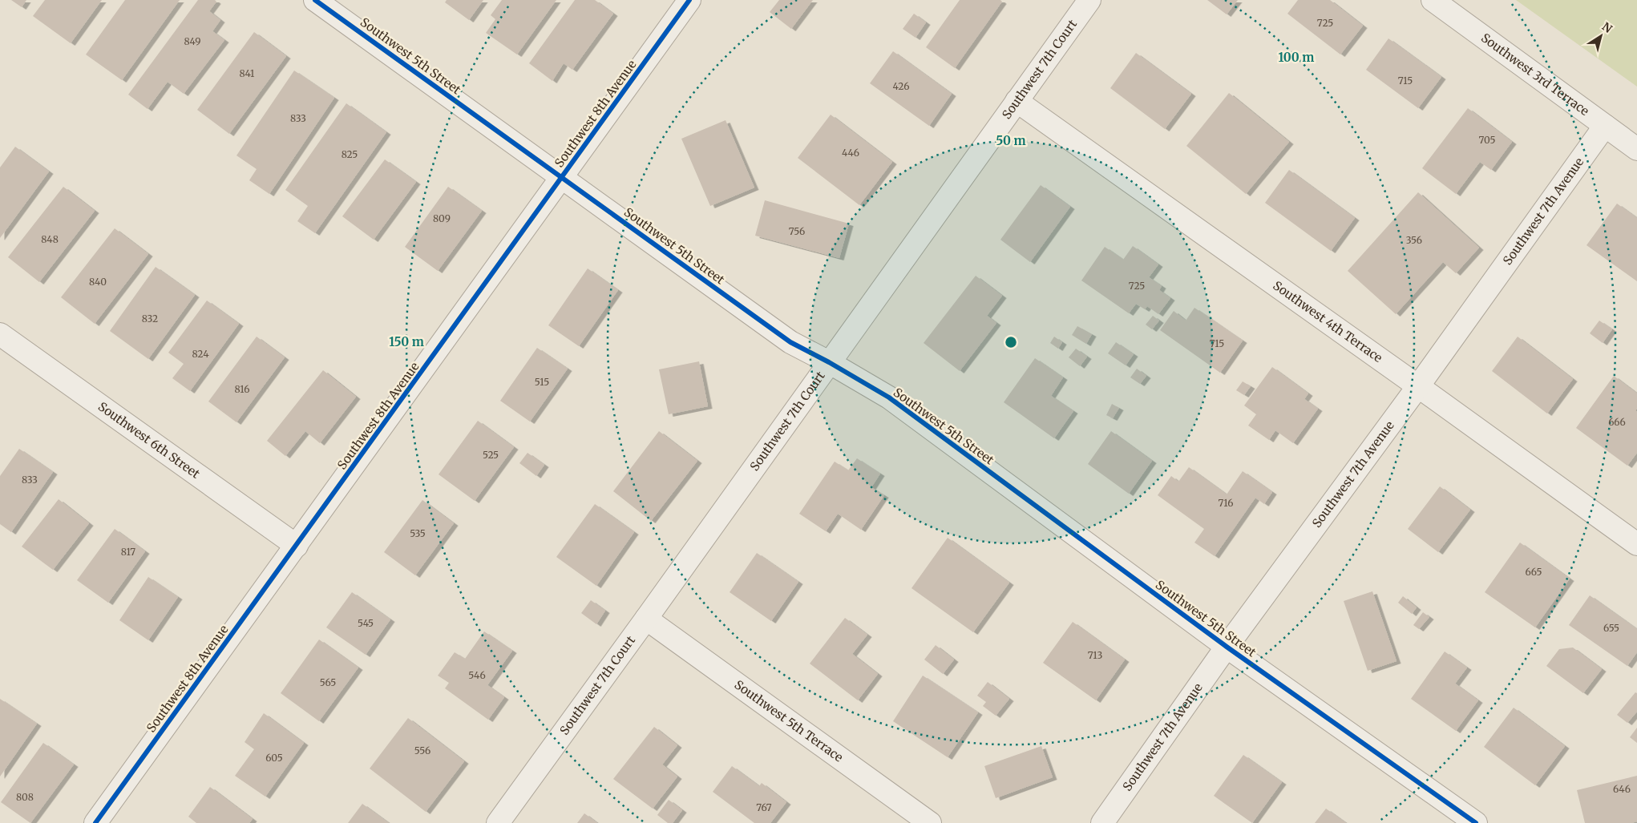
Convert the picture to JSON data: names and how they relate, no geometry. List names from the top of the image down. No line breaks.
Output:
{"streets":{"street":["Southwest 5th Street","Southwest 7th Court","Southwest 3rd Terrace","Southwest 8th Avenue","Southwest 7th Avenue","Southwest 4th Terrace","Southwest 6th Street","Southwest 5th Terrace"]},"crossings":[["Southwest 5th Street","Southwest 7th Court"],["Southwest 5th Street","Southwest 8th Avenue"],["Southwest 5th Street","Southwest 7th Avenue"],["Southwest 7th Court","Southwest 4th Terrace"],["Southwest 7th Court","Southwest 5th Terrace"],["Southwest 3rd Terrace","Southwest 7th Avenue"],["Southwest 8th Avenue","Southwest 6th Street"],["Southwest 7th Avenue","Southwest 4th Terrace"]],"house_numbers":["725","849","841","715","426","833","705","446","825","809","756","848","356","840","725","832","715","824","515","816","666","525","833","716","535","817","665","545","655","713","546","565","556","605","646","808","767"],"north":"top right","rings":["100 m","50 m","150 m"]}
